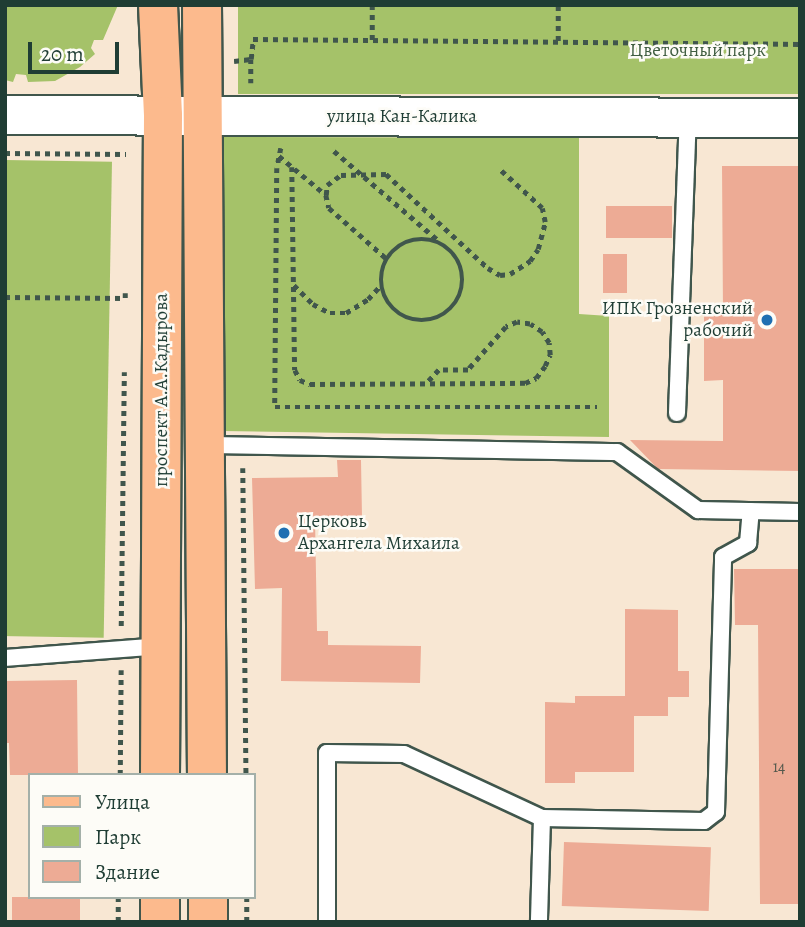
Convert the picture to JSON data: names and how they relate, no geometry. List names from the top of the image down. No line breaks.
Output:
{"streets":{"main road":["проспект А.А.Кадырова"],"street":["улица Кан-Калика"]},"crossings":[["улица Кан-Калика","проспект А.А.Кадырова"]],"parks":["Цветочный парк"],"places":["ИПК Грозненский рабочий","Церковь Архангела Михаила"],"house_numbers":["14"],"legend":["Улица","Парк","Здание"],"scale_bar":"20 m"}
